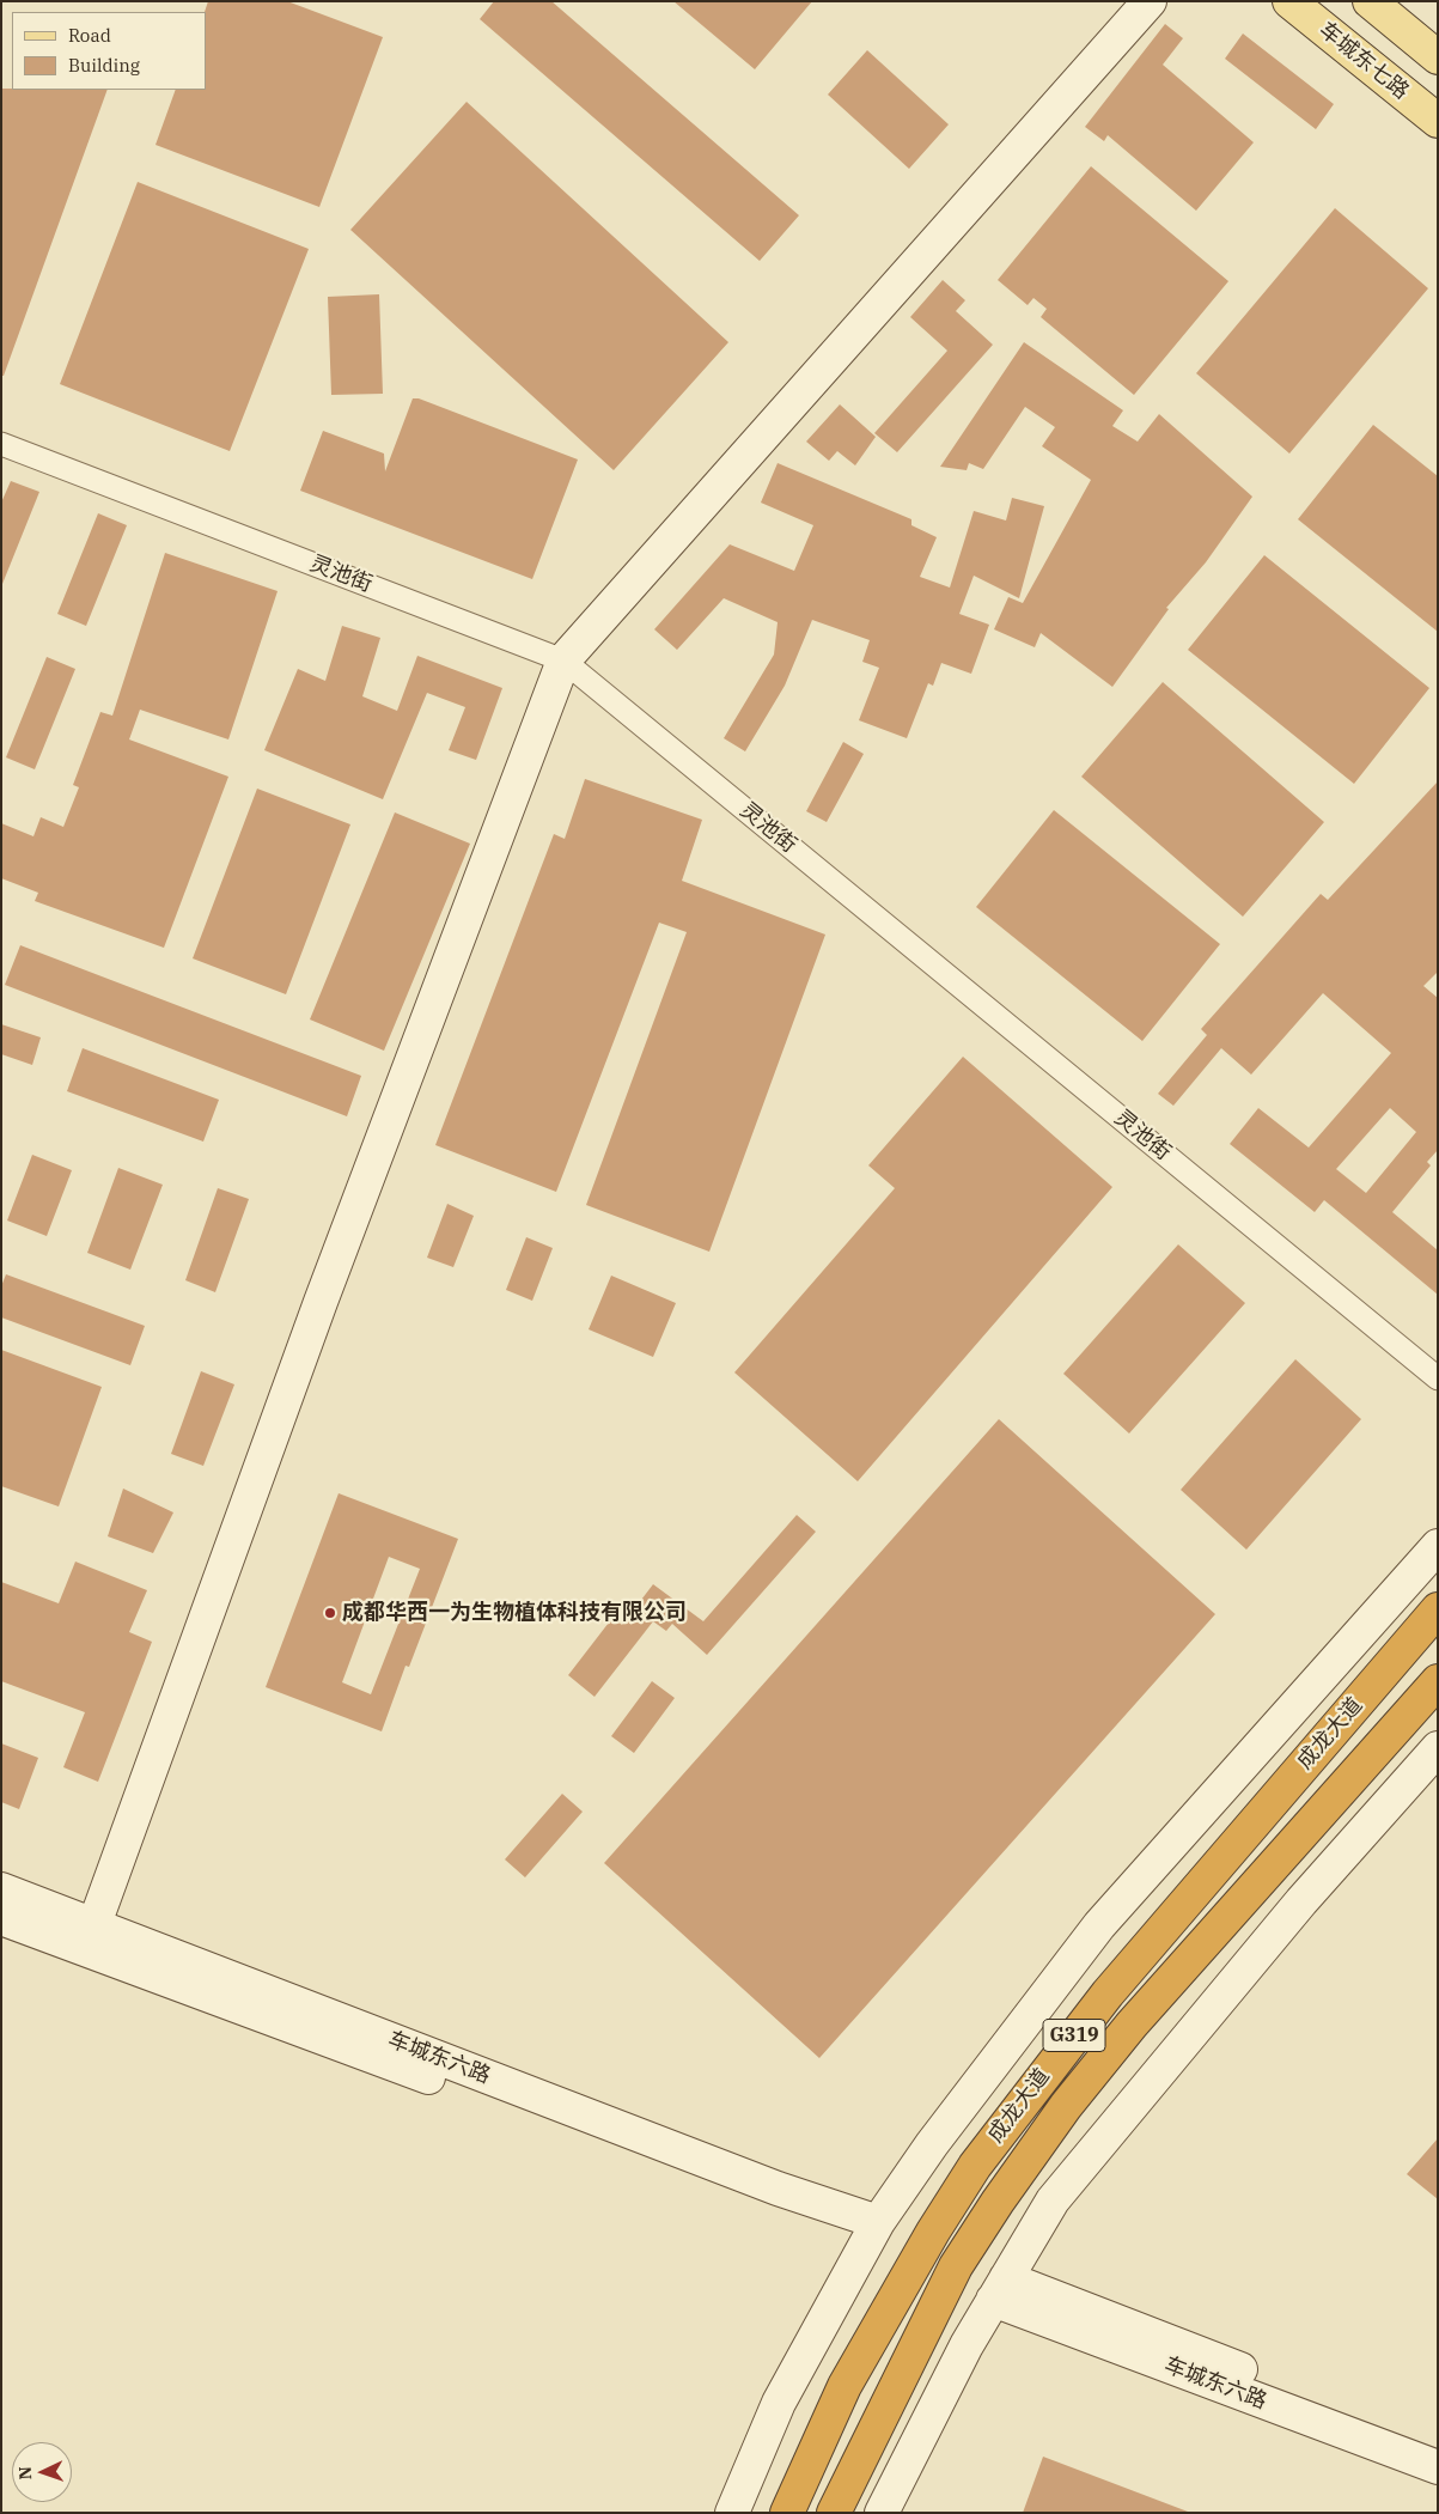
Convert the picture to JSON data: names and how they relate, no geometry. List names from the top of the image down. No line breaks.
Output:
{"streets":{"highway":["成龙大道","G319"],"main road":["车城东七路"],"street":["灵池街","车城东六路"]},"places":["成都华西一为生物植体科技有限公司"],"legend":["Road","Building"],"north":"left"}
